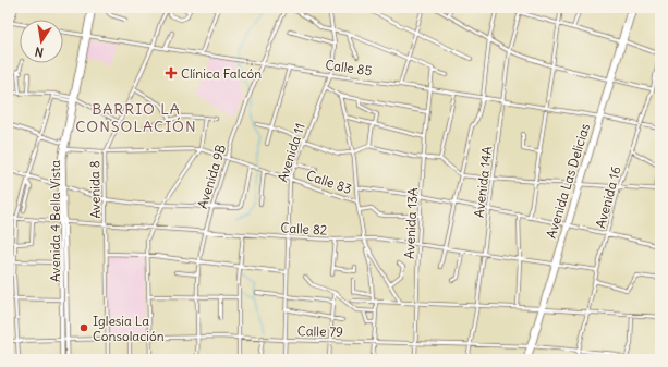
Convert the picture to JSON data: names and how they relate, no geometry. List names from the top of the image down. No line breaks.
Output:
{"streets":{"street":["Calle 85","Avenida 11","Avenida 9B","Calle 83","Avenida 14A","Avenida 8","Avenida 16","Avenida 4 Bella Vista","Avenida 13A","Calle 82","Calle 79"]},"crossings":[["Calle 85","Avenida 11"],["Calle 85","Avenida 9B"],["Calle 85","Avenida 14A"],["Calle 85","Avenida 8"],["Calle 85","Avenida 16"],["Calle 85","Avenida 4 Bella Vista"],["Calle 85","Avenida 13A"],["Avenida 11","Calle 83"],["Avenida 11","Calle 82"],["Avenida 11","Calle 79"],["Avenida 9B","Calle 83"],["Avenida 9B","Calle 82"],["Avenida 9B","Calle 79"],["Calle 83","Avenida 8"],["Calle 83","Avenida 4 Bella Vista"],["Avenida 14A","Calle 82"],["Avenida 14A","Calle 79"],["Avenida 8","Calle 82"],["Avenida 8","Calle 79"],["Avenida 16","Calle 82"],["Avenida 16","Calle 79"],["Avenida 4 Bella Vista","Calle 82"],["Avenida 4 Bella Vista","Calle 79"],["Avenida 13A","Calle 82"],["Avenida 13A","Calle 79"]],"districts":["BARRIO LA CONSOLACIÓN"],"places":{"health":["Clínica Falcón"],"other":["Iglesia La Consolación"]},"north":"bottom"}
